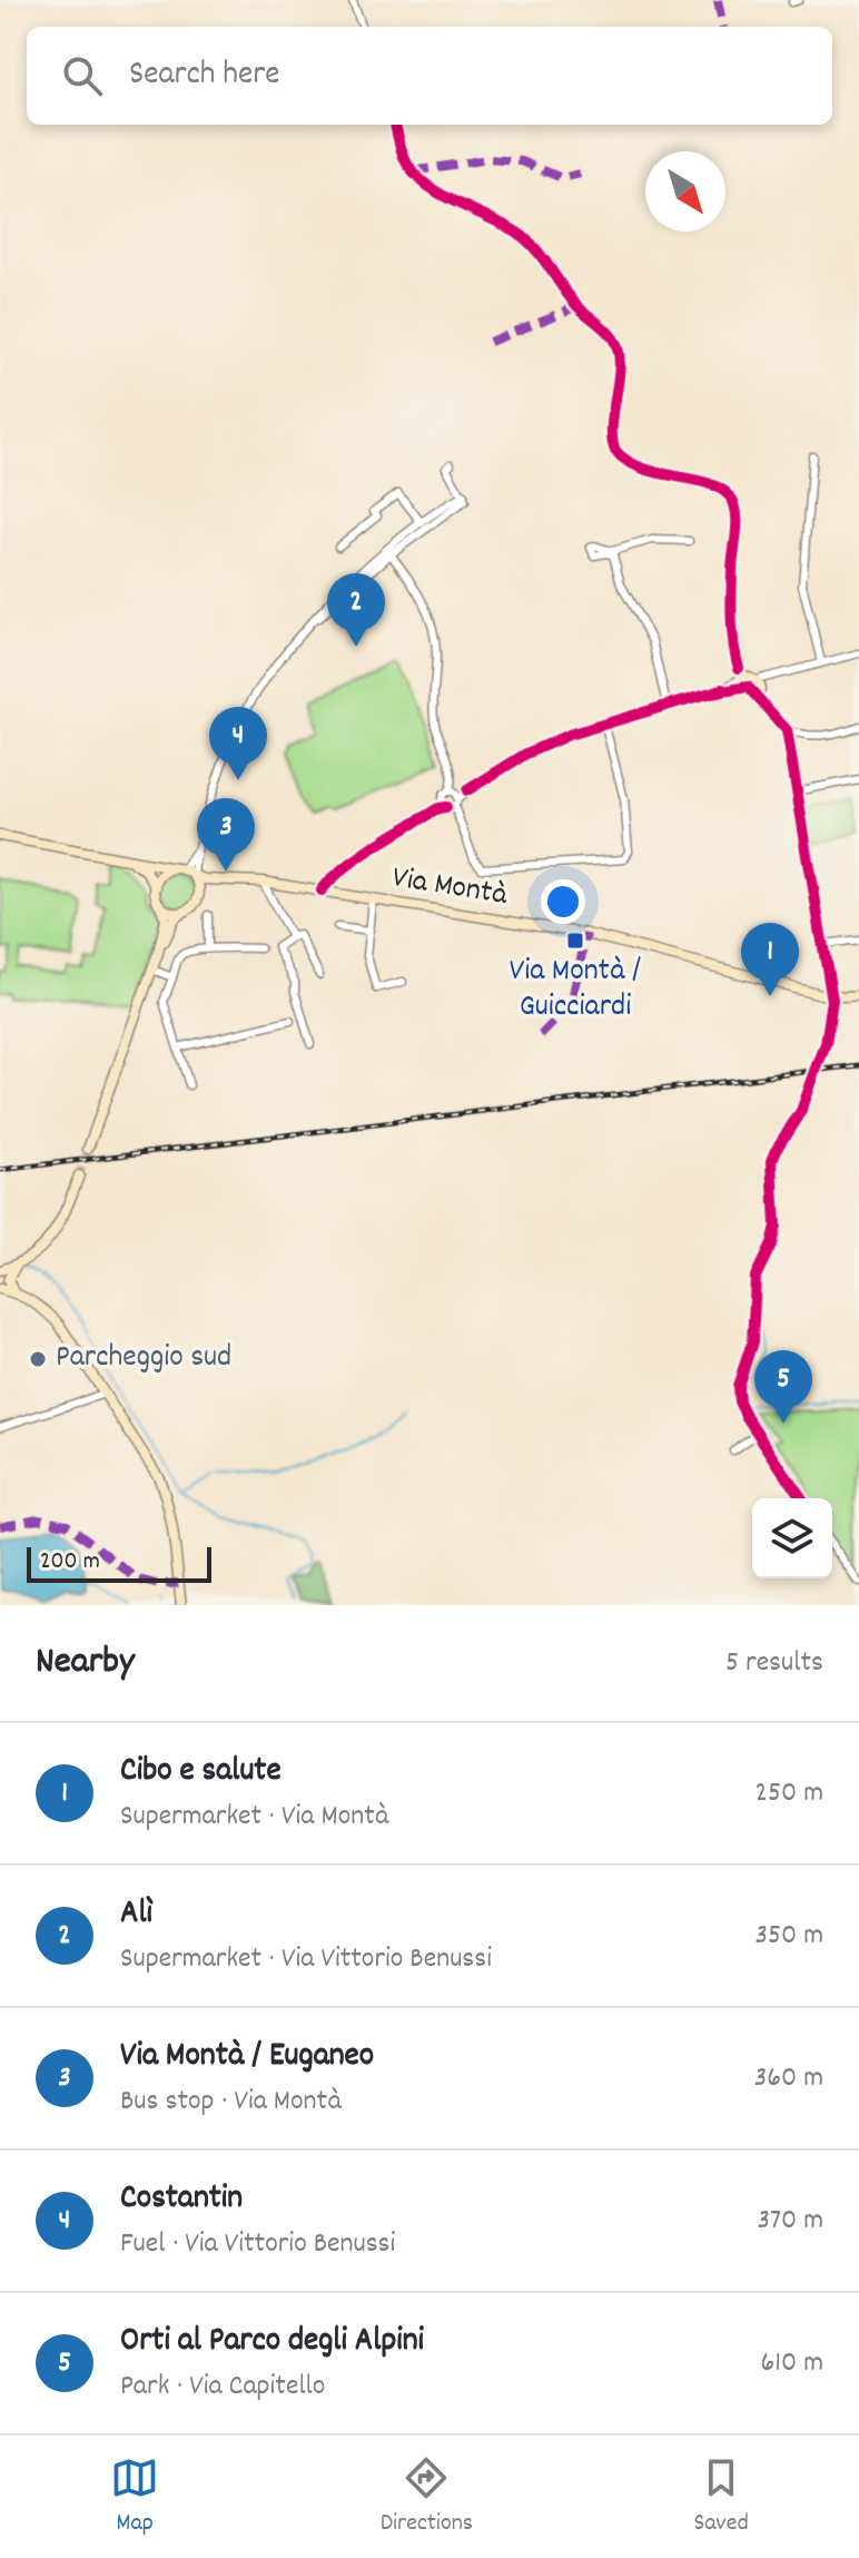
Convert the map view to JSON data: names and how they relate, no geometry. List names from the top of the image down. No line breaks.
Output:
{"streets":{"street":["Via Montà"]},"places":{"transit":["Via Montà / Guicciardi"],"other":["Parcheggio sud"]},"scale_bar":"200 m","north":"bottom right","page":{"search":"Search here","pins":["2","4","3","1","5"],"scale":"200 m","heading":["Nearby","5 results"],"list":[{"mark":"1","name":"Cibo e salute","note":"Supermarket · Via Montà","value":"250 m"},{"mark":"2","name":"Alì","note":"Supermarket · Via Vittorio Benussi","value":"350 m"},{"mark":"3","name":"Via Montà / Euganeo","note":"Bus stop · Via Montà","value":"360 m"},{"mark":"4","name":"Costantin","note":"Fuel · Via Vittorio Benussi","value":"370 m"},{"mark":"5","name":"Orti al Parco degli Alpini","note":"Park · Via Capitello","value":"610 m"}],"nav":["Map","Directions","Saved"]}}
